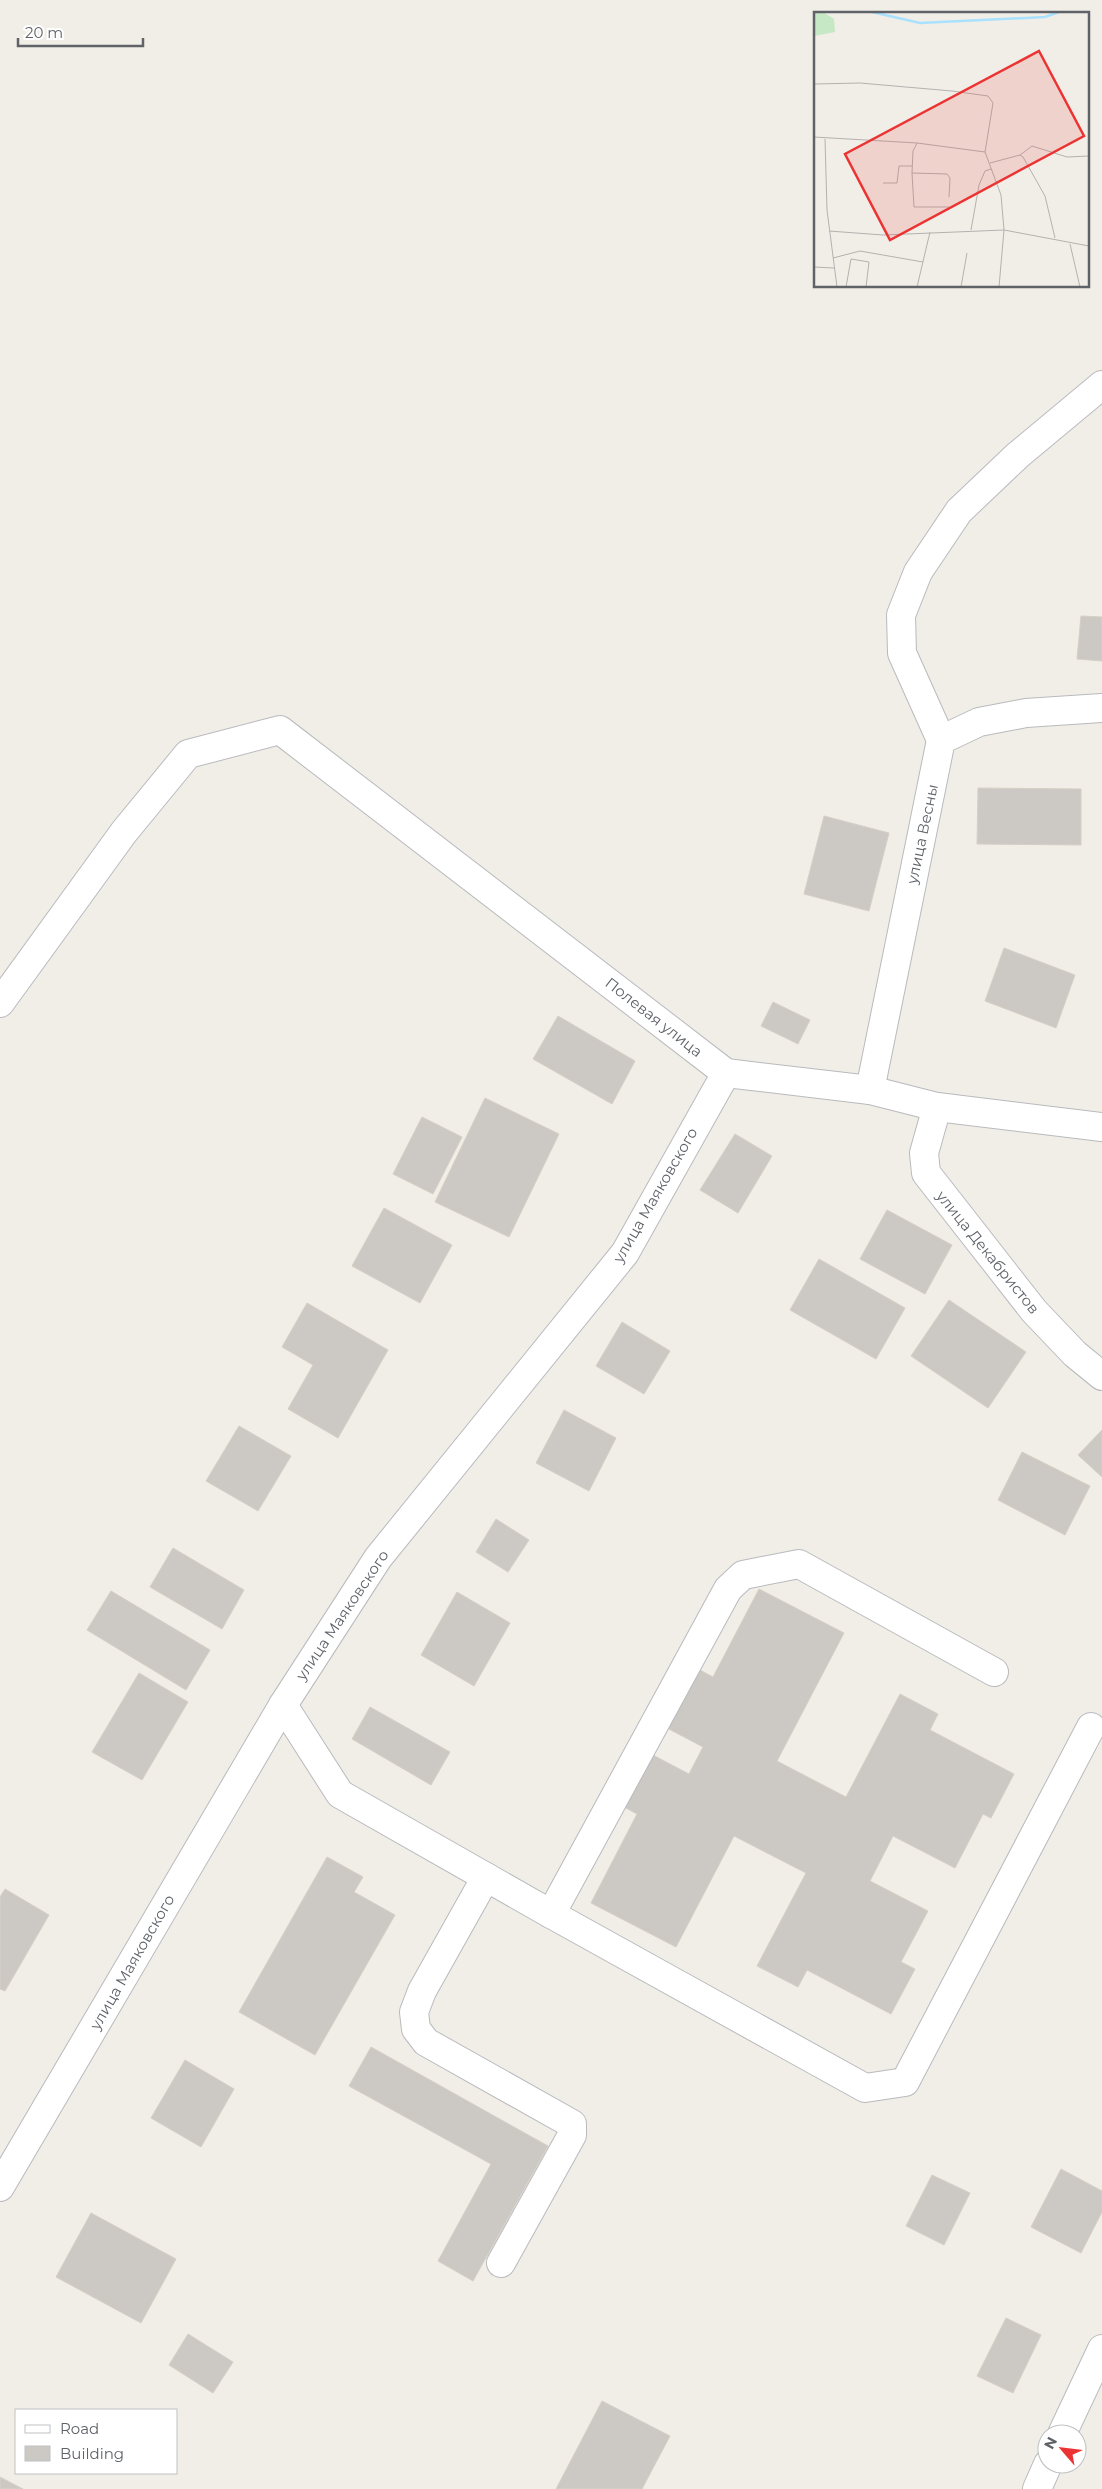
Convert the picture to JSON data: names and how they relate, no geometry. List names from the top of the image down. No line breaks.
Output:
{"streets":{"street":["улица Весны","Полевая улица","улица Маяковского","улица Декабристов"]},"crossings":[["Полевая улица","улица Маяковского"]],"legend":["Road","Building"],"scale_bar":"20 m","north":"top left"}
